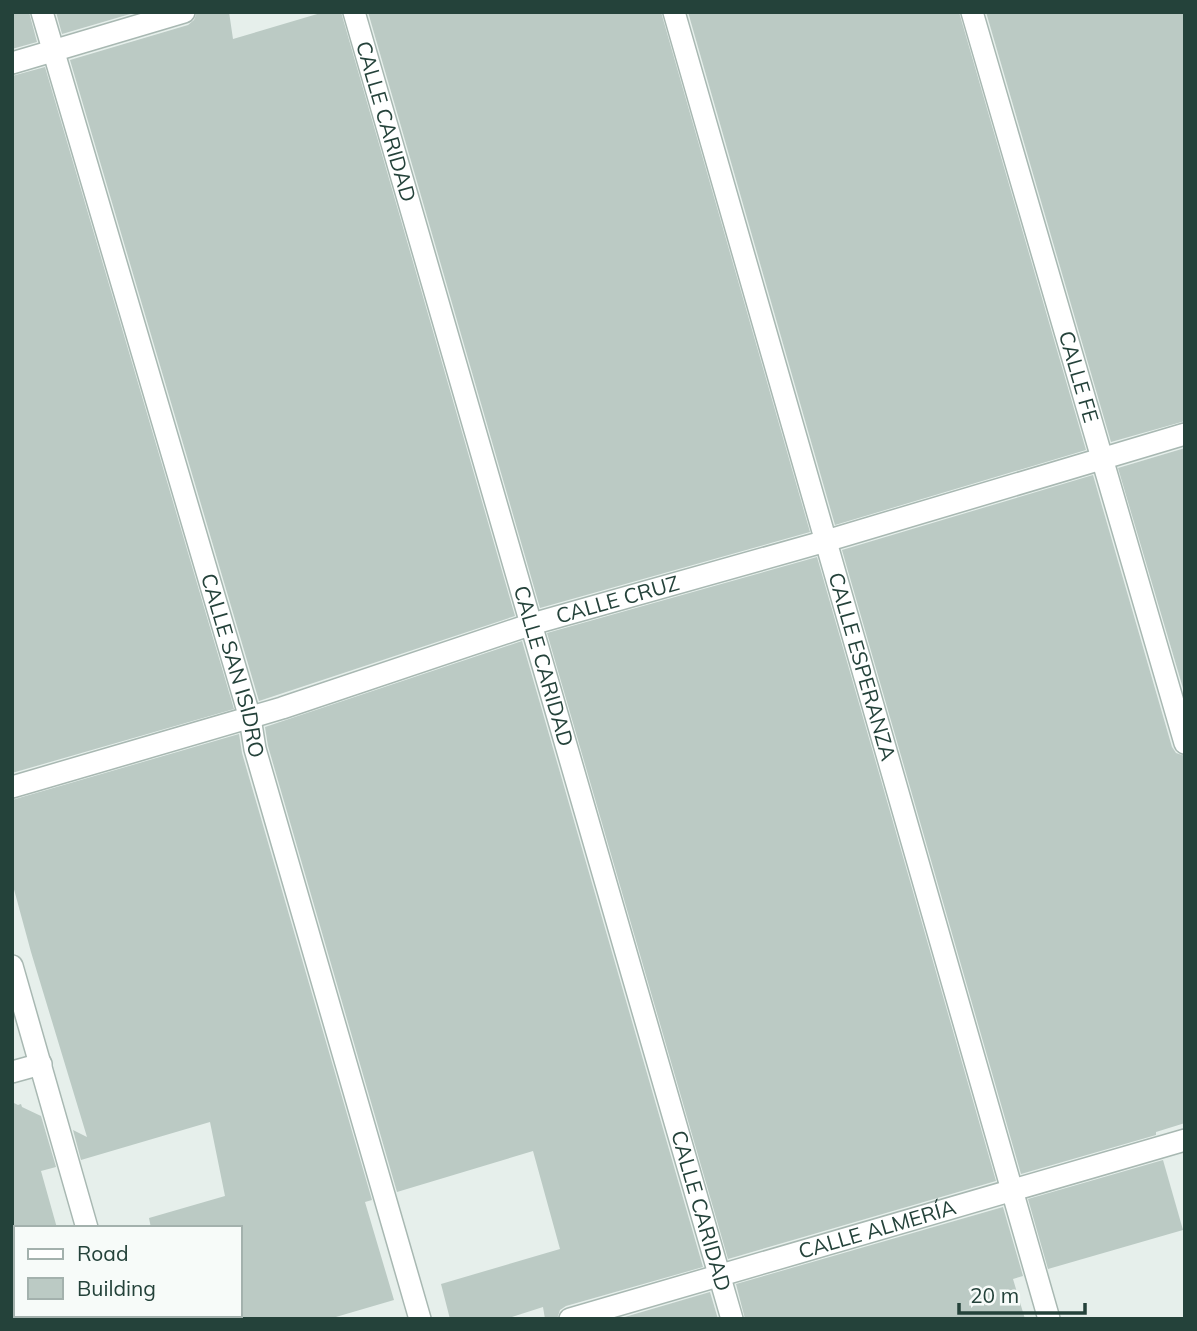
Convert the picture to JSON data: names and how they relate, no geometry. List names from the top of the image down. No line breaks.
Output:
{"streets":{"street":["CALLE CARIDAD","CALLE FE","CALLE CRUZ","CALLE SAN ISIDRO","CALLE ESPERANZA","CALLE ALMERÍA"]},"crossings":[["CALLE CARIDAD","CALLE CRUZ"],["CALLE CARIDAD","CALLE ALMERÍA"],["CALLE FE","CALLE CRUZ"],["CALLE CRUZ","CALLE SAN ISIDRO"],["CALLE CRUZ","CALLE ESPERANZA"],["CALLE ESPERANZA","CALLE ALMERÍA"]],"legend":["Road","Building"],"scale_bar":"20 m"}
